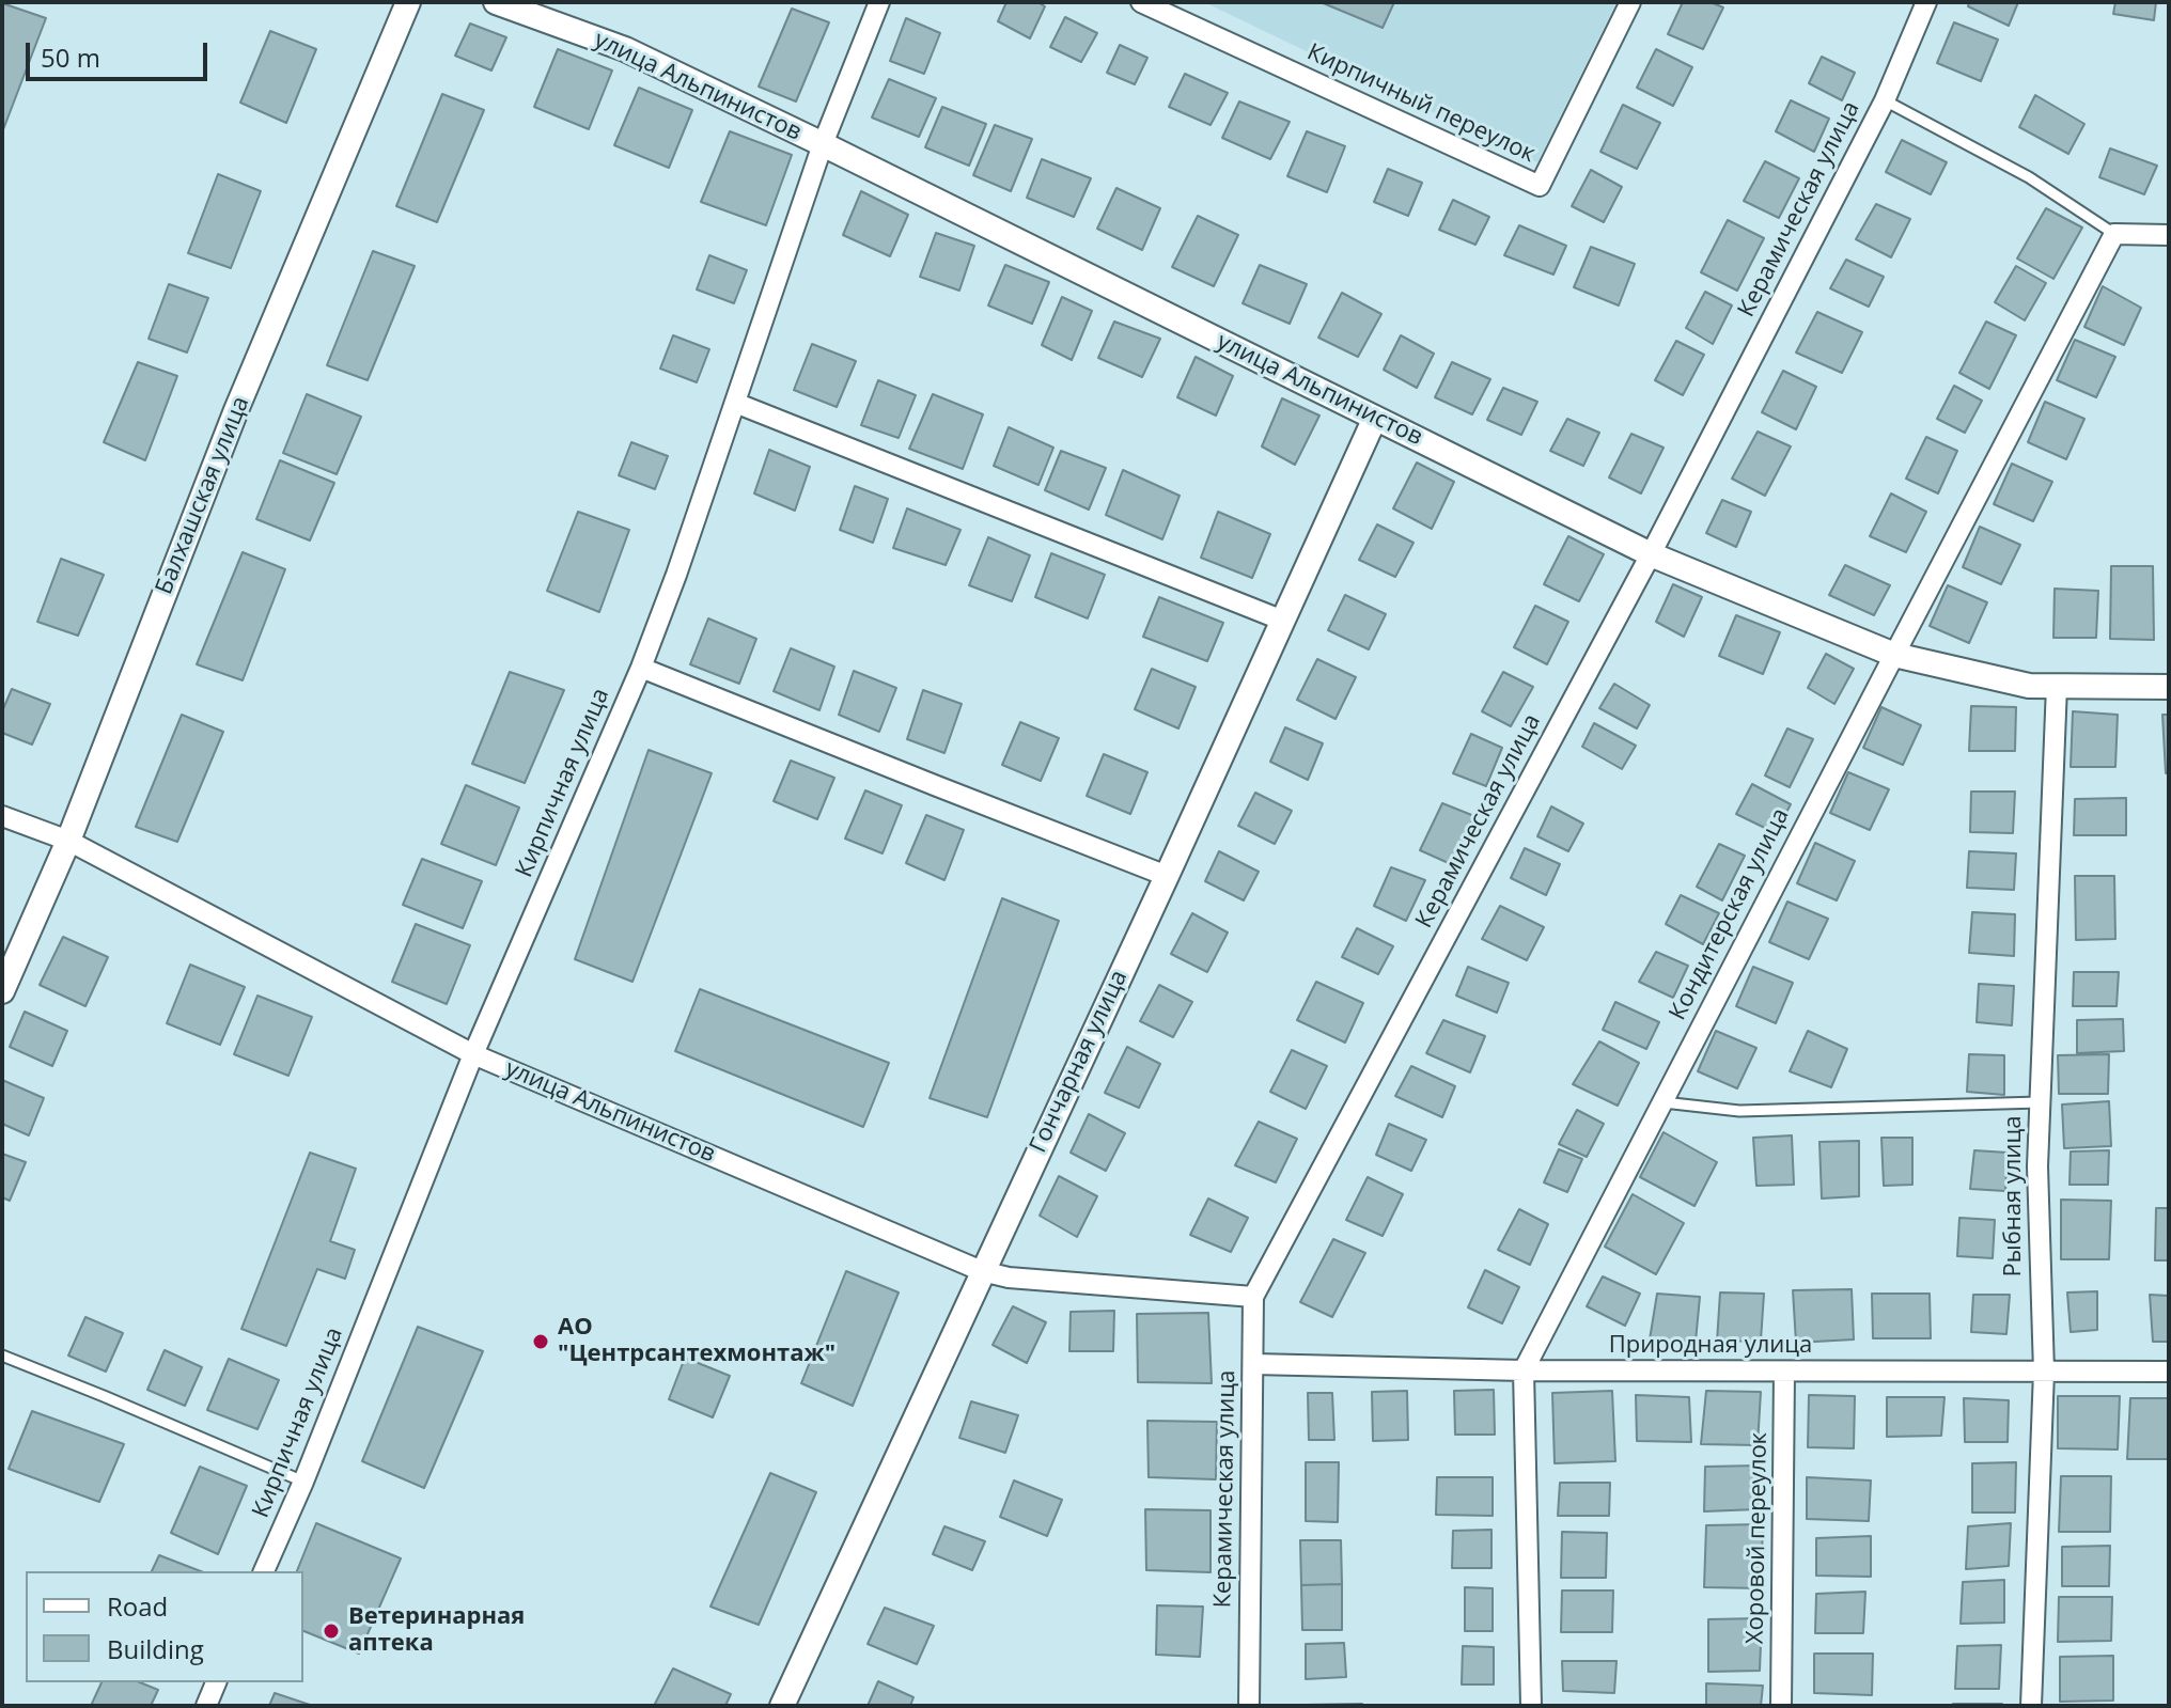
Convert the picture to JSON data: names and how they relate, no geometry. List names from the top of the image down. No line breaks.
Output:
{"streets":{"street":["улица Альпинистов","Кирпичный переулок","Керамическая улица","Балхашская улица","Кирпичная улица","Кондитерская улица","Гончарная улица","Рыбная улица","Природная улица","Хоровой переулок"]},"crossings":[["улица Альпинистов","Керамическая улица"],["улица Альпинистов","Балхашская улица"],["улица Альпинистов","Кирпичная улица"],["улица Альпинистов","Кондитерская улица"],["улица Альпинистов","Гончарная улица"],["улица Альпинистов","Рыбная улица"],["Керамическая улица","Природная улица"],["Кондитерская улица","Природная улица"],["Рыбная улица","Природная улица"],["Природная улица","Хоровой переулок"]],"places":["АО \"Центрсантехмонтаж\"","Ветеринарная аптека"],"legend":["Road","Building"],"scale_bar":"50 m"}
